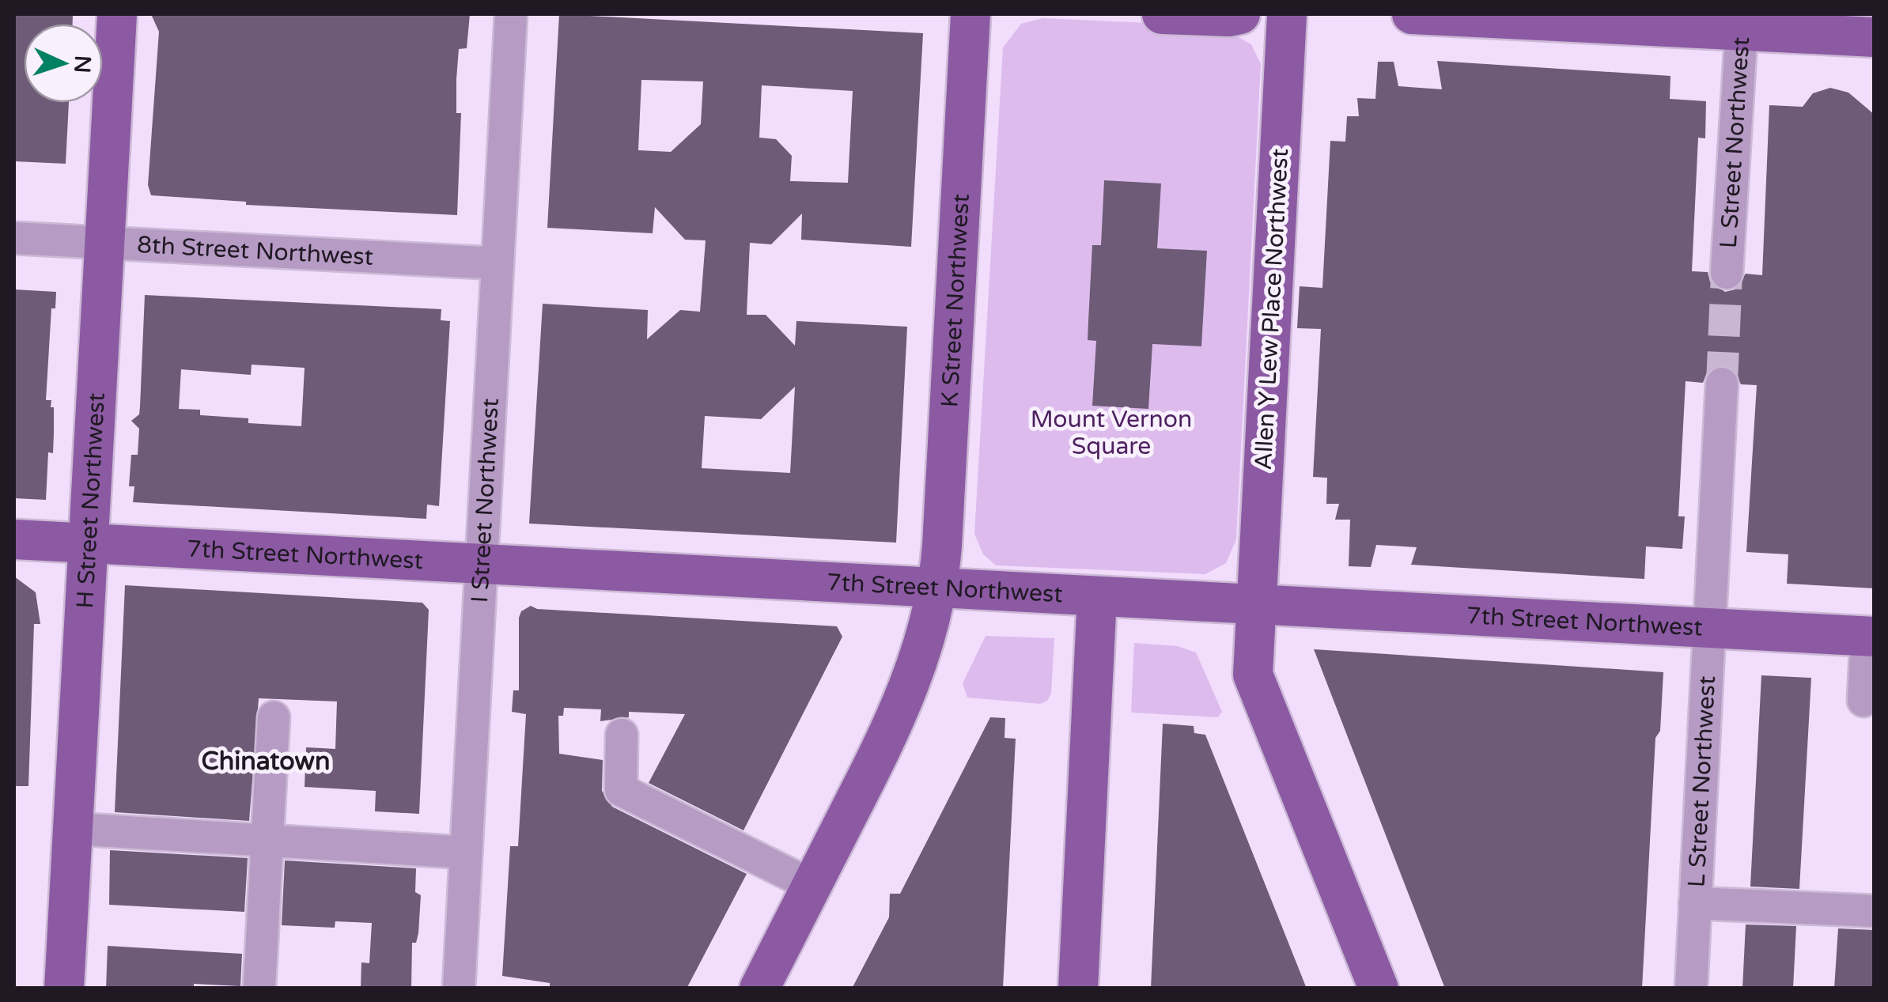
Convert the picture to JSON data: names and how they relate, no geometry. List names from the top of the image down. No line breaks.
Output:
{"streets":{"main road":["K Street Northwest","Allen Y Lew Place Northwest","H Street Northwest","7th Street Northwest"],"street":["L Street Northwest","8th Street Northwest","I Street Northwest"]},"crossings":[["L Street Northwest","7th Street Northwest"],["8th Street Northwest","H Street Northwest"],["8th Street Northwest","I Street Northwest"],["K Street Northwest","7th Street Northwest"],["Allen Y Lew Place Northwest","7th Street Northwest"],["H Street Northwest","7th Street Northwest"],["I Street Northwest","7th Street Northwest"]],"districts":["Chinatown"],"parks":["Mount Vernon Square"],"north":"right"}
